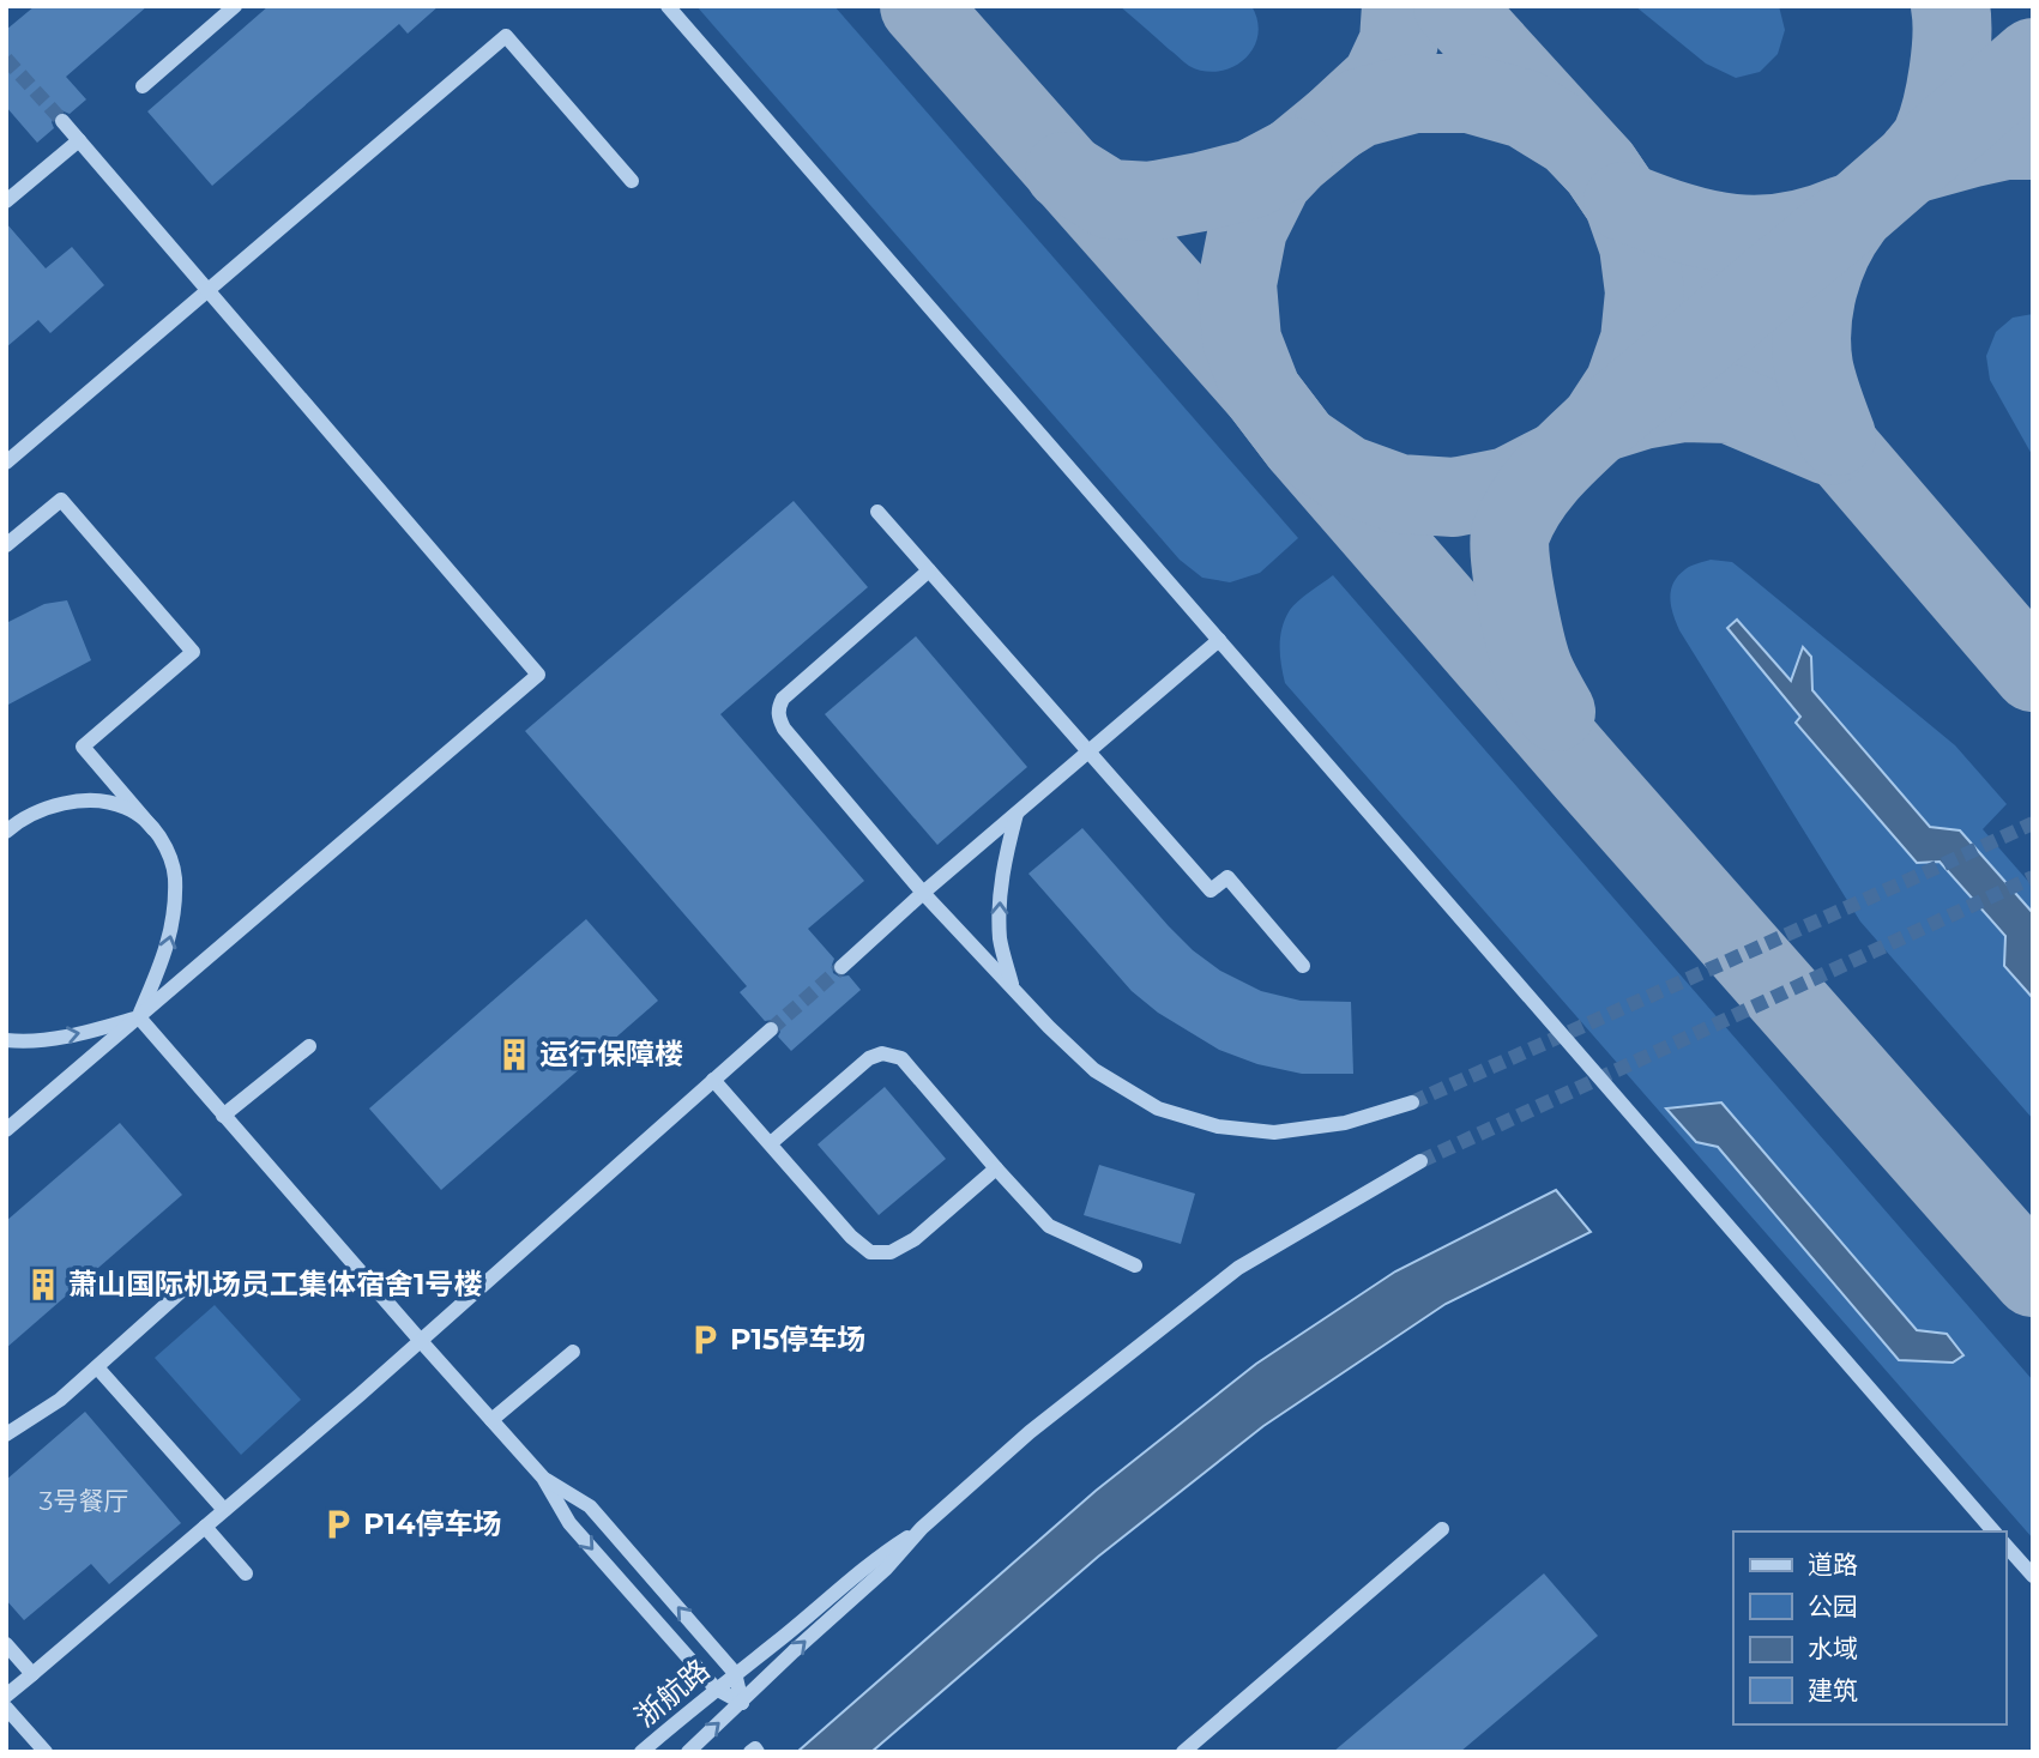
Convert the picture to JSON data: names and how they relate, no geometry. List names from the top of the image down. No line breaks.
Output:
{"streets":{"street":["浙航路"]},"places":{"building":["运行保障楼","萧山国际机场员工集体宿舍1号楼"],"parking":["P15停车场","P14停车场"]},"house_numbers":["3号餐厅"],"legend":["道路","公园","水域","建筑"]}
